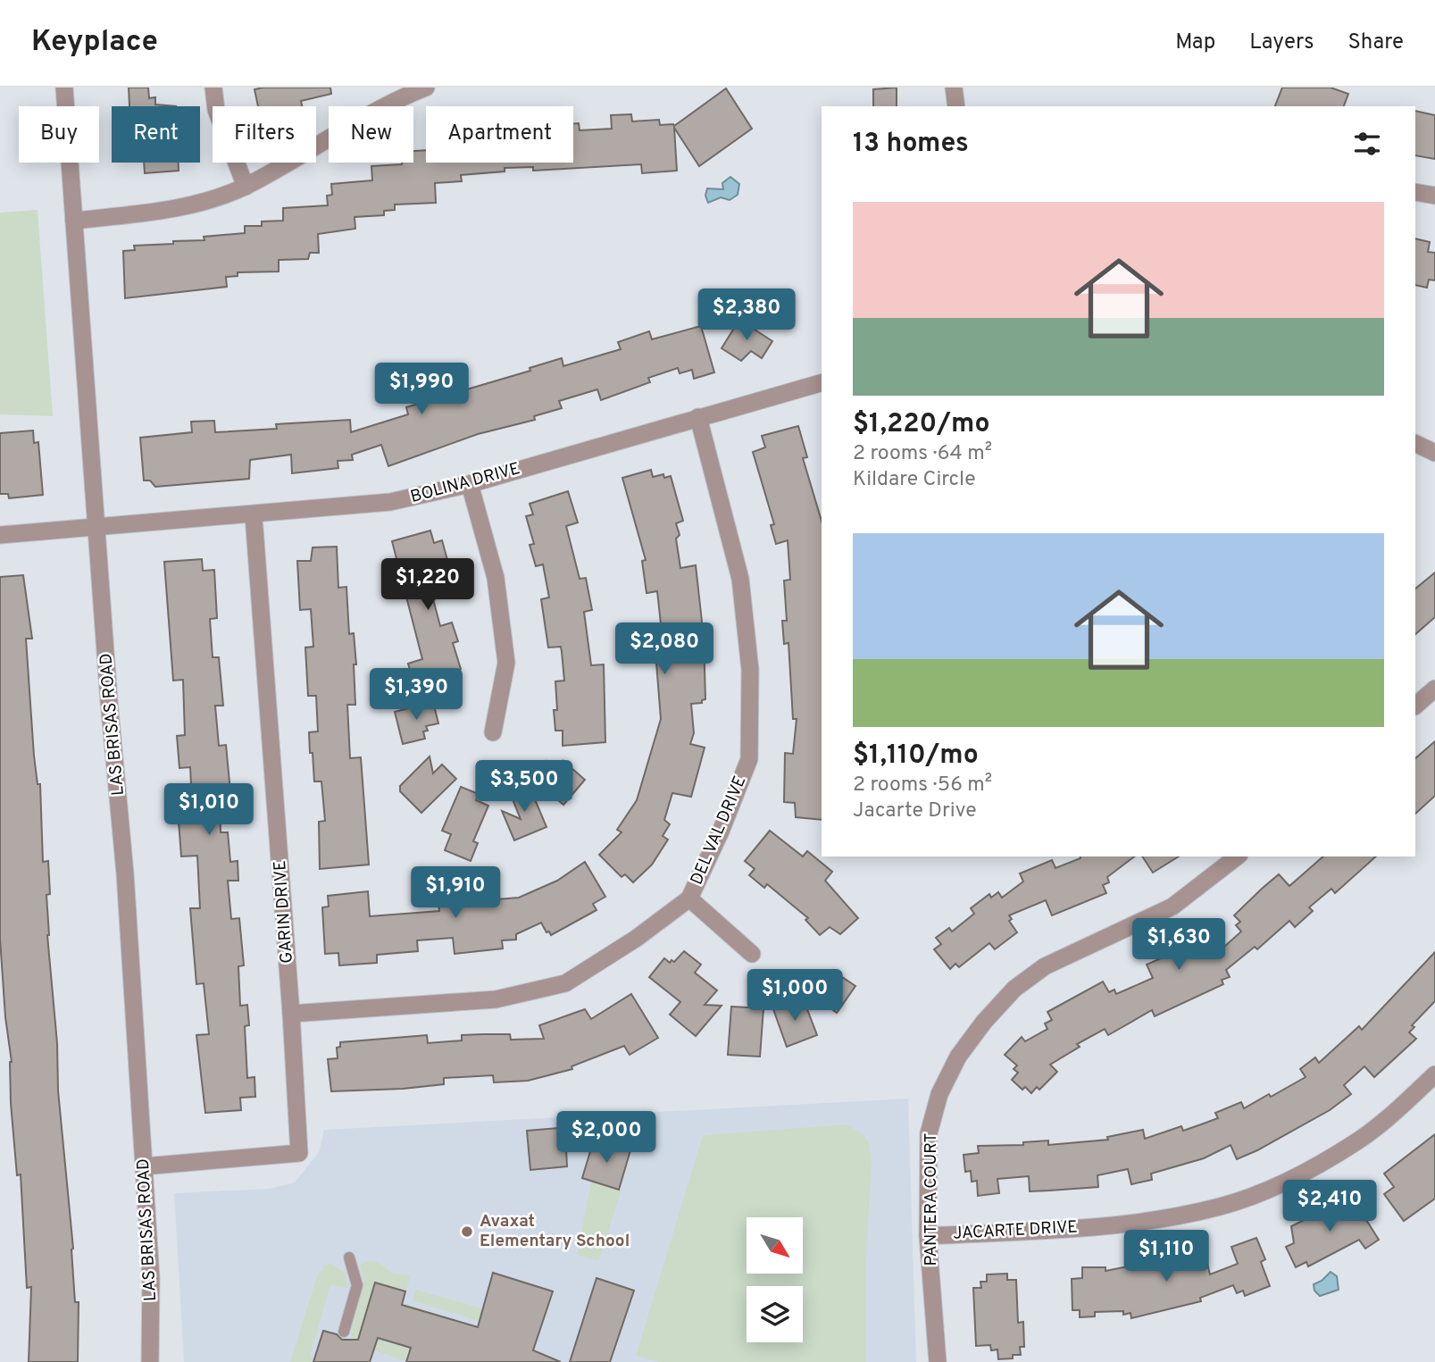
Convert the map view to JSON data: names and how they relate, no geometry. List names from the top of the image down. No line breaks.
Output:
{"streets":{"street":["BOLINA DRIVE","LAS BRISAS ROAD","DEL VAL DRIVE","GARIN DRIVE","PANTERA COURT","JACARTE DRIVE"]},"crossings":[["BOLINA DRIVE","LAS BRISAS ROAD"],["BOLINA DRIVE","DEL VAL DRIVE"],["BOLINA DRIVE","GARIN DRIVE"],["LAS BRISAS ROAD","GARIN DRIVE"],["DEL VAL DRIVE","GARIN DRIVE"],["PANTERA COURT","JACARTE DRIVE"]],"places":["Avaxat Elementary School"],"north":"bottom right","page":{"header":"Keyplace","nav":["Map","Layers","Share"],"chip":["Buy","Rent","Filters","New","Apartment"],"heading":"13 homes","list":[{"name":"$1,220/mo","note":"2 rooms · 64 m² · Kildare Circle"},{"name":"$1,110/mo","note":"2 rooms · 56 m² · Jacarte Drive"}],"price":["$2,380","$1,990","$1,220","$2,080","$1,390","$3,500","$1,010","$1,910","$1,630","$1,000","$2,000","$2,410","$1,110"]}}
